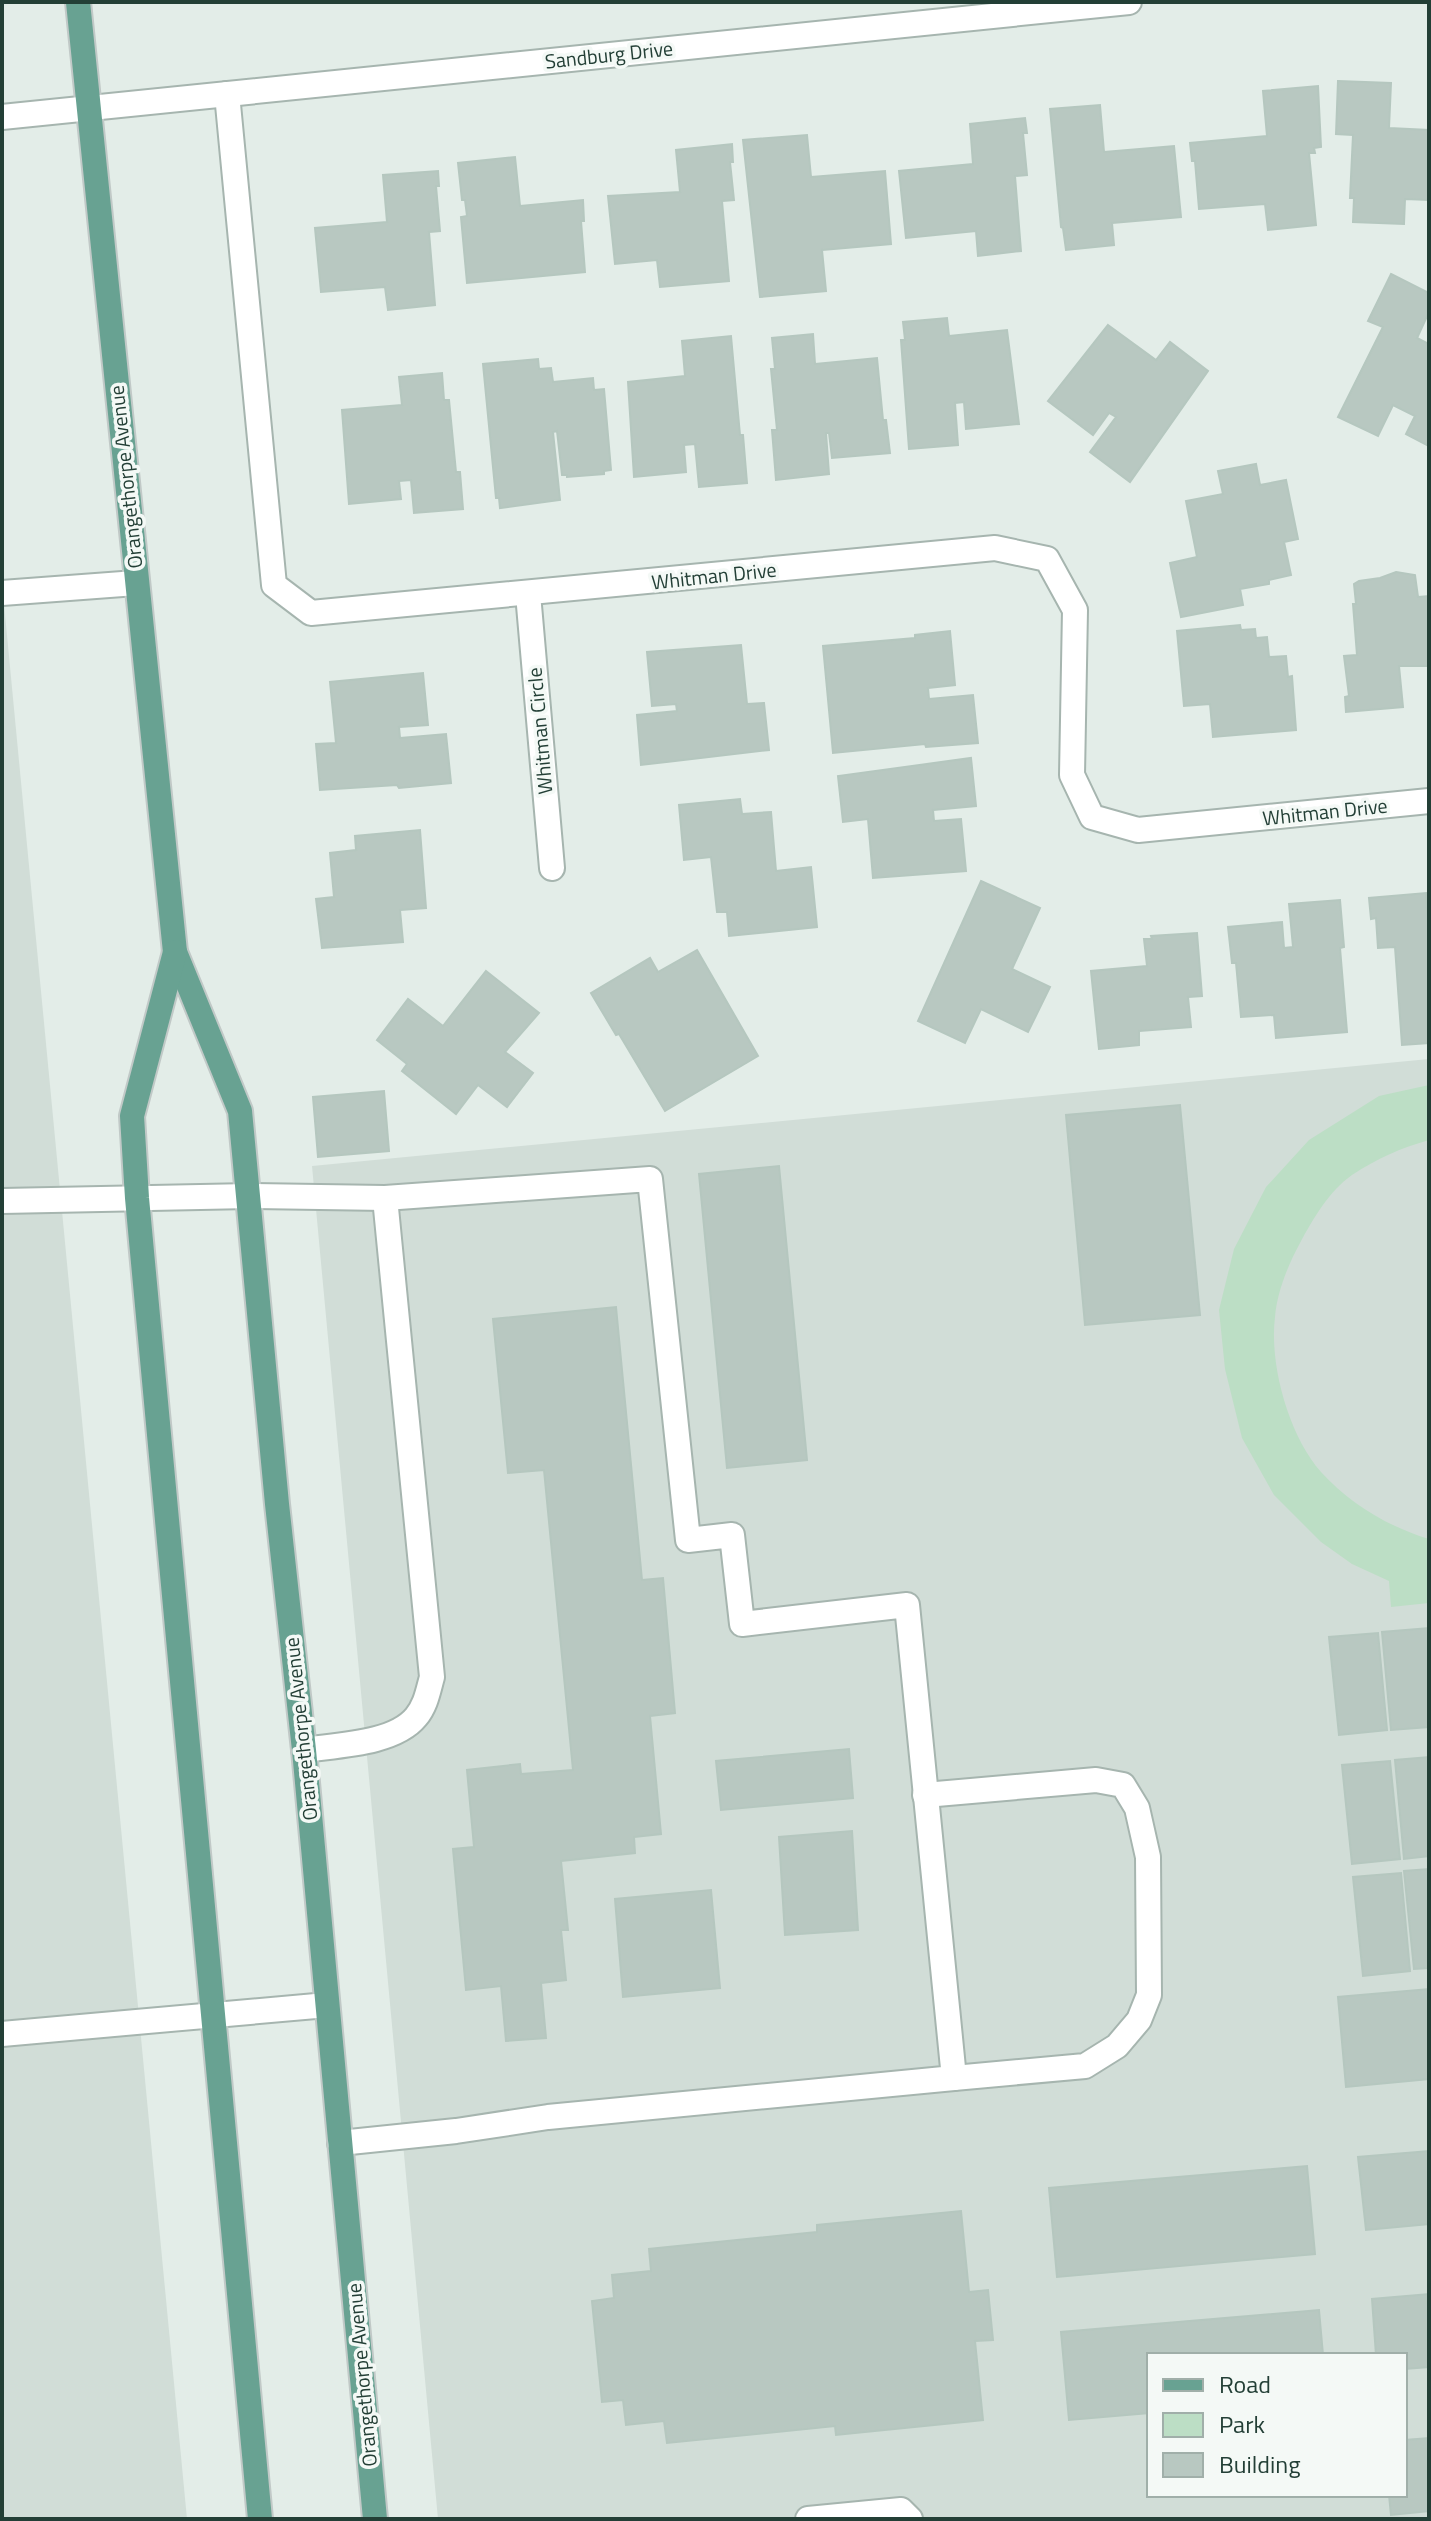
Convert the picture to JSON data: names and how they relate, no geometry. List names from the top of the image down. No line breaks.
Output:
{"streets":{"main road":["Orangethorpe Avenue"],"street":["Sandburg Drive","Whitman Drive","Whitman Circle"]},"crossings":[["Sandburg Drive","Orangethorpe Avenue"],["Sandburg Drive","Whitman Drive"],["Whitman Drive","Whitman Circle"]],"legend":["Road","Park","Building"]}
